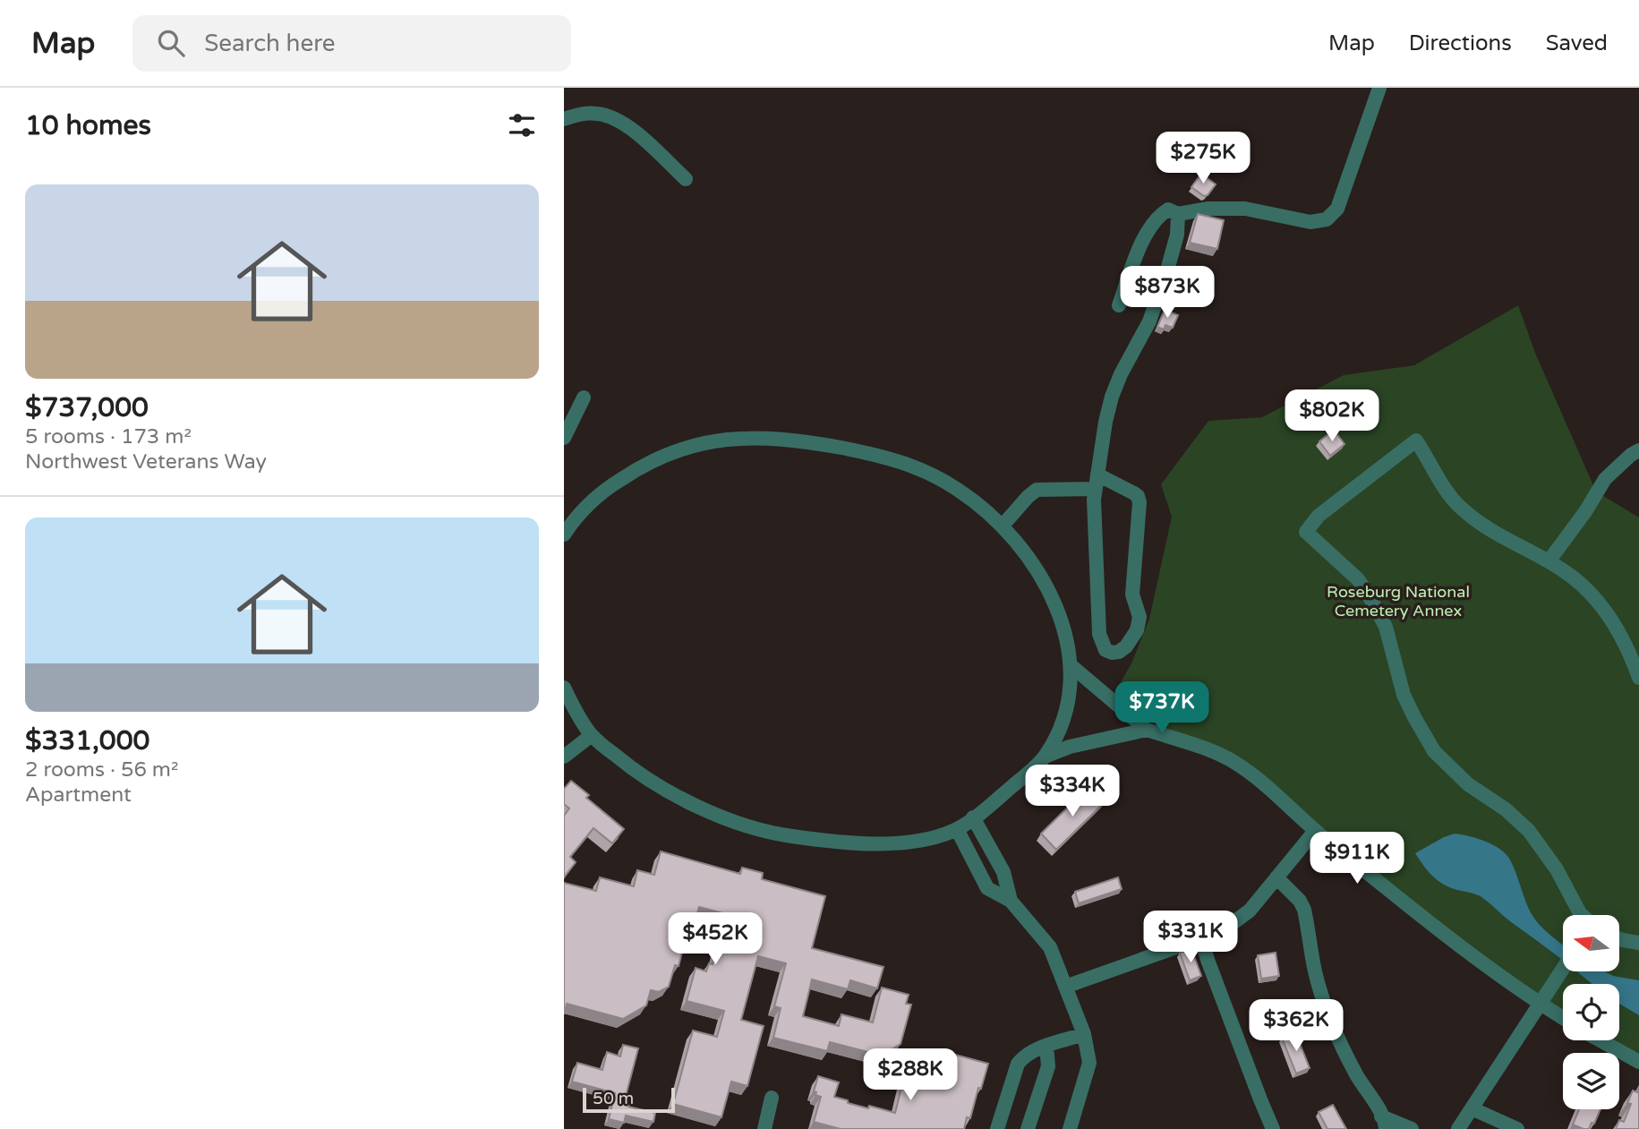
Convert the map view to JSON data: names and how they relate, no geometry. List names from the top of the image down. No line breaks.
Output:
{"parks":["Roseburg National Cemetery Annex"],"scale_bar":"50 m","north":"left","page":{"header":"Map","search":"Search here","nav":["Map","Directions","Saved"],"heading":"10 homes","price":["$275K","$873K","$802K","$737K","$334K","$911K","$331K","$452K","$362K","$288K"],"list":[{"name":"$737,000","note":"5 rooms · 173 m² · Northwest Veterans Way"},{"name":"$331,000","note":"2 rooms · 56 m² · Apartment"}],"scale":"50 m"}}
